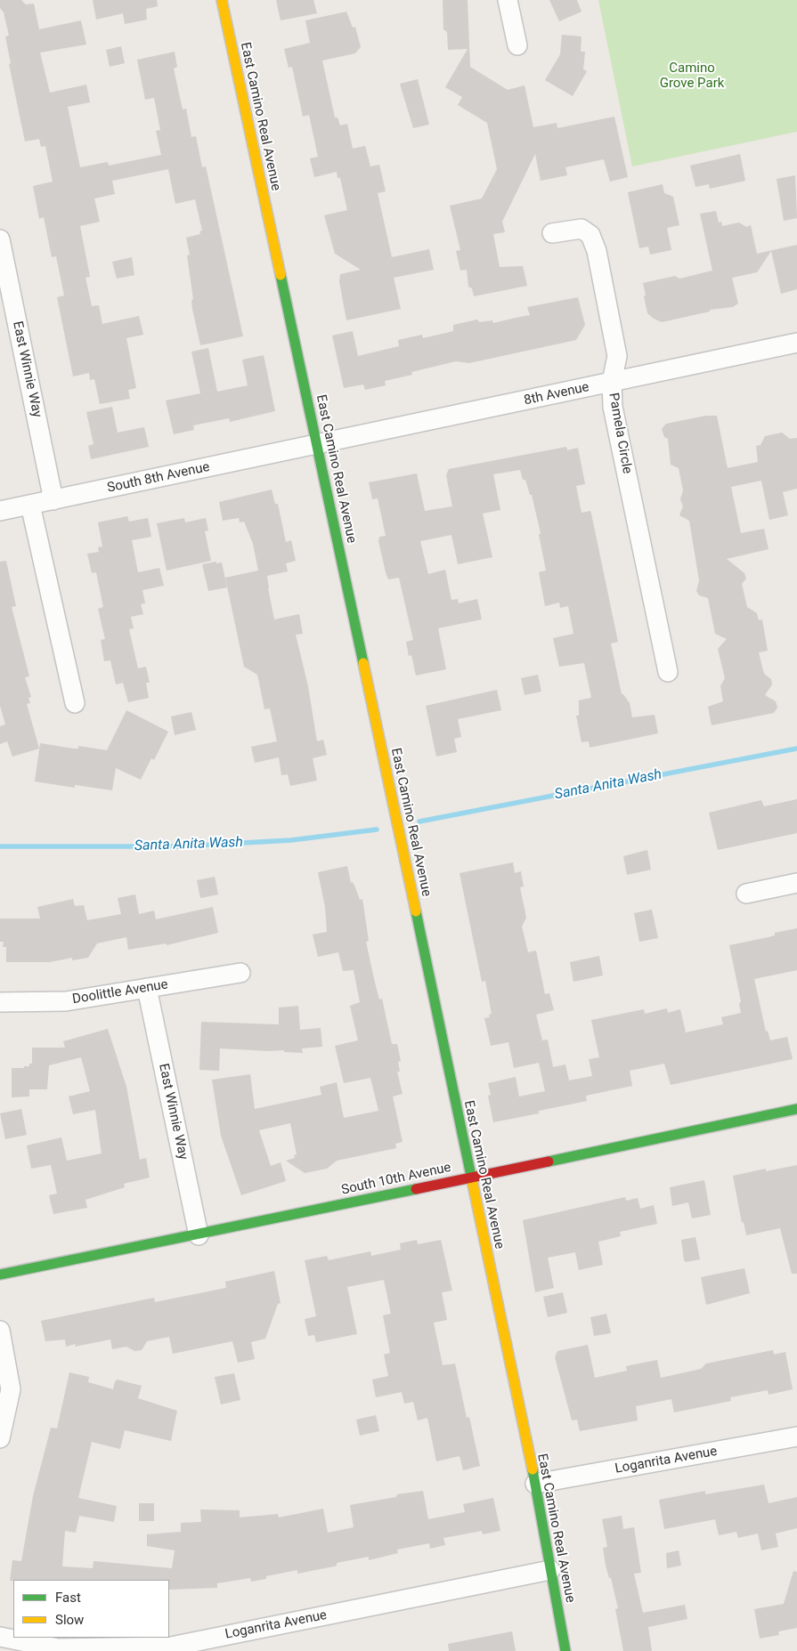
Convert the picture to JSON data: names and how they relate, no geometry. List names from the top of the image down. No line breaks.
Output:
{"streets":{"street":["East Camino Real Avenue","East Winnie Way","8th Avenue","Pamela Circle","South 8th Avenue","Doolittle Avenue","South 10th Avenue","Loganrita Avenue"]},"crossings":[["East Camino Real Avenue","8th Avenue"],["East Camino Real Avenue","South 8th Avenue"],["East Camino Real Avenue","South 10th Avenue"],["East Camino Real Avenue","Loganrita Avenue"],["East Winnie Way","South 8th Avenue"],["East Winnie Way","Doolittle Avenue"],["East Winnie Way","South 10th Avenue"],["8th Avenue","Pamela Circle"],["8th Avenue","South 8th Avenue"]],"water":["Santa Anita Wash"],"parks":["Camino Grove Park"],"legend":["Fast","Slow"]}
